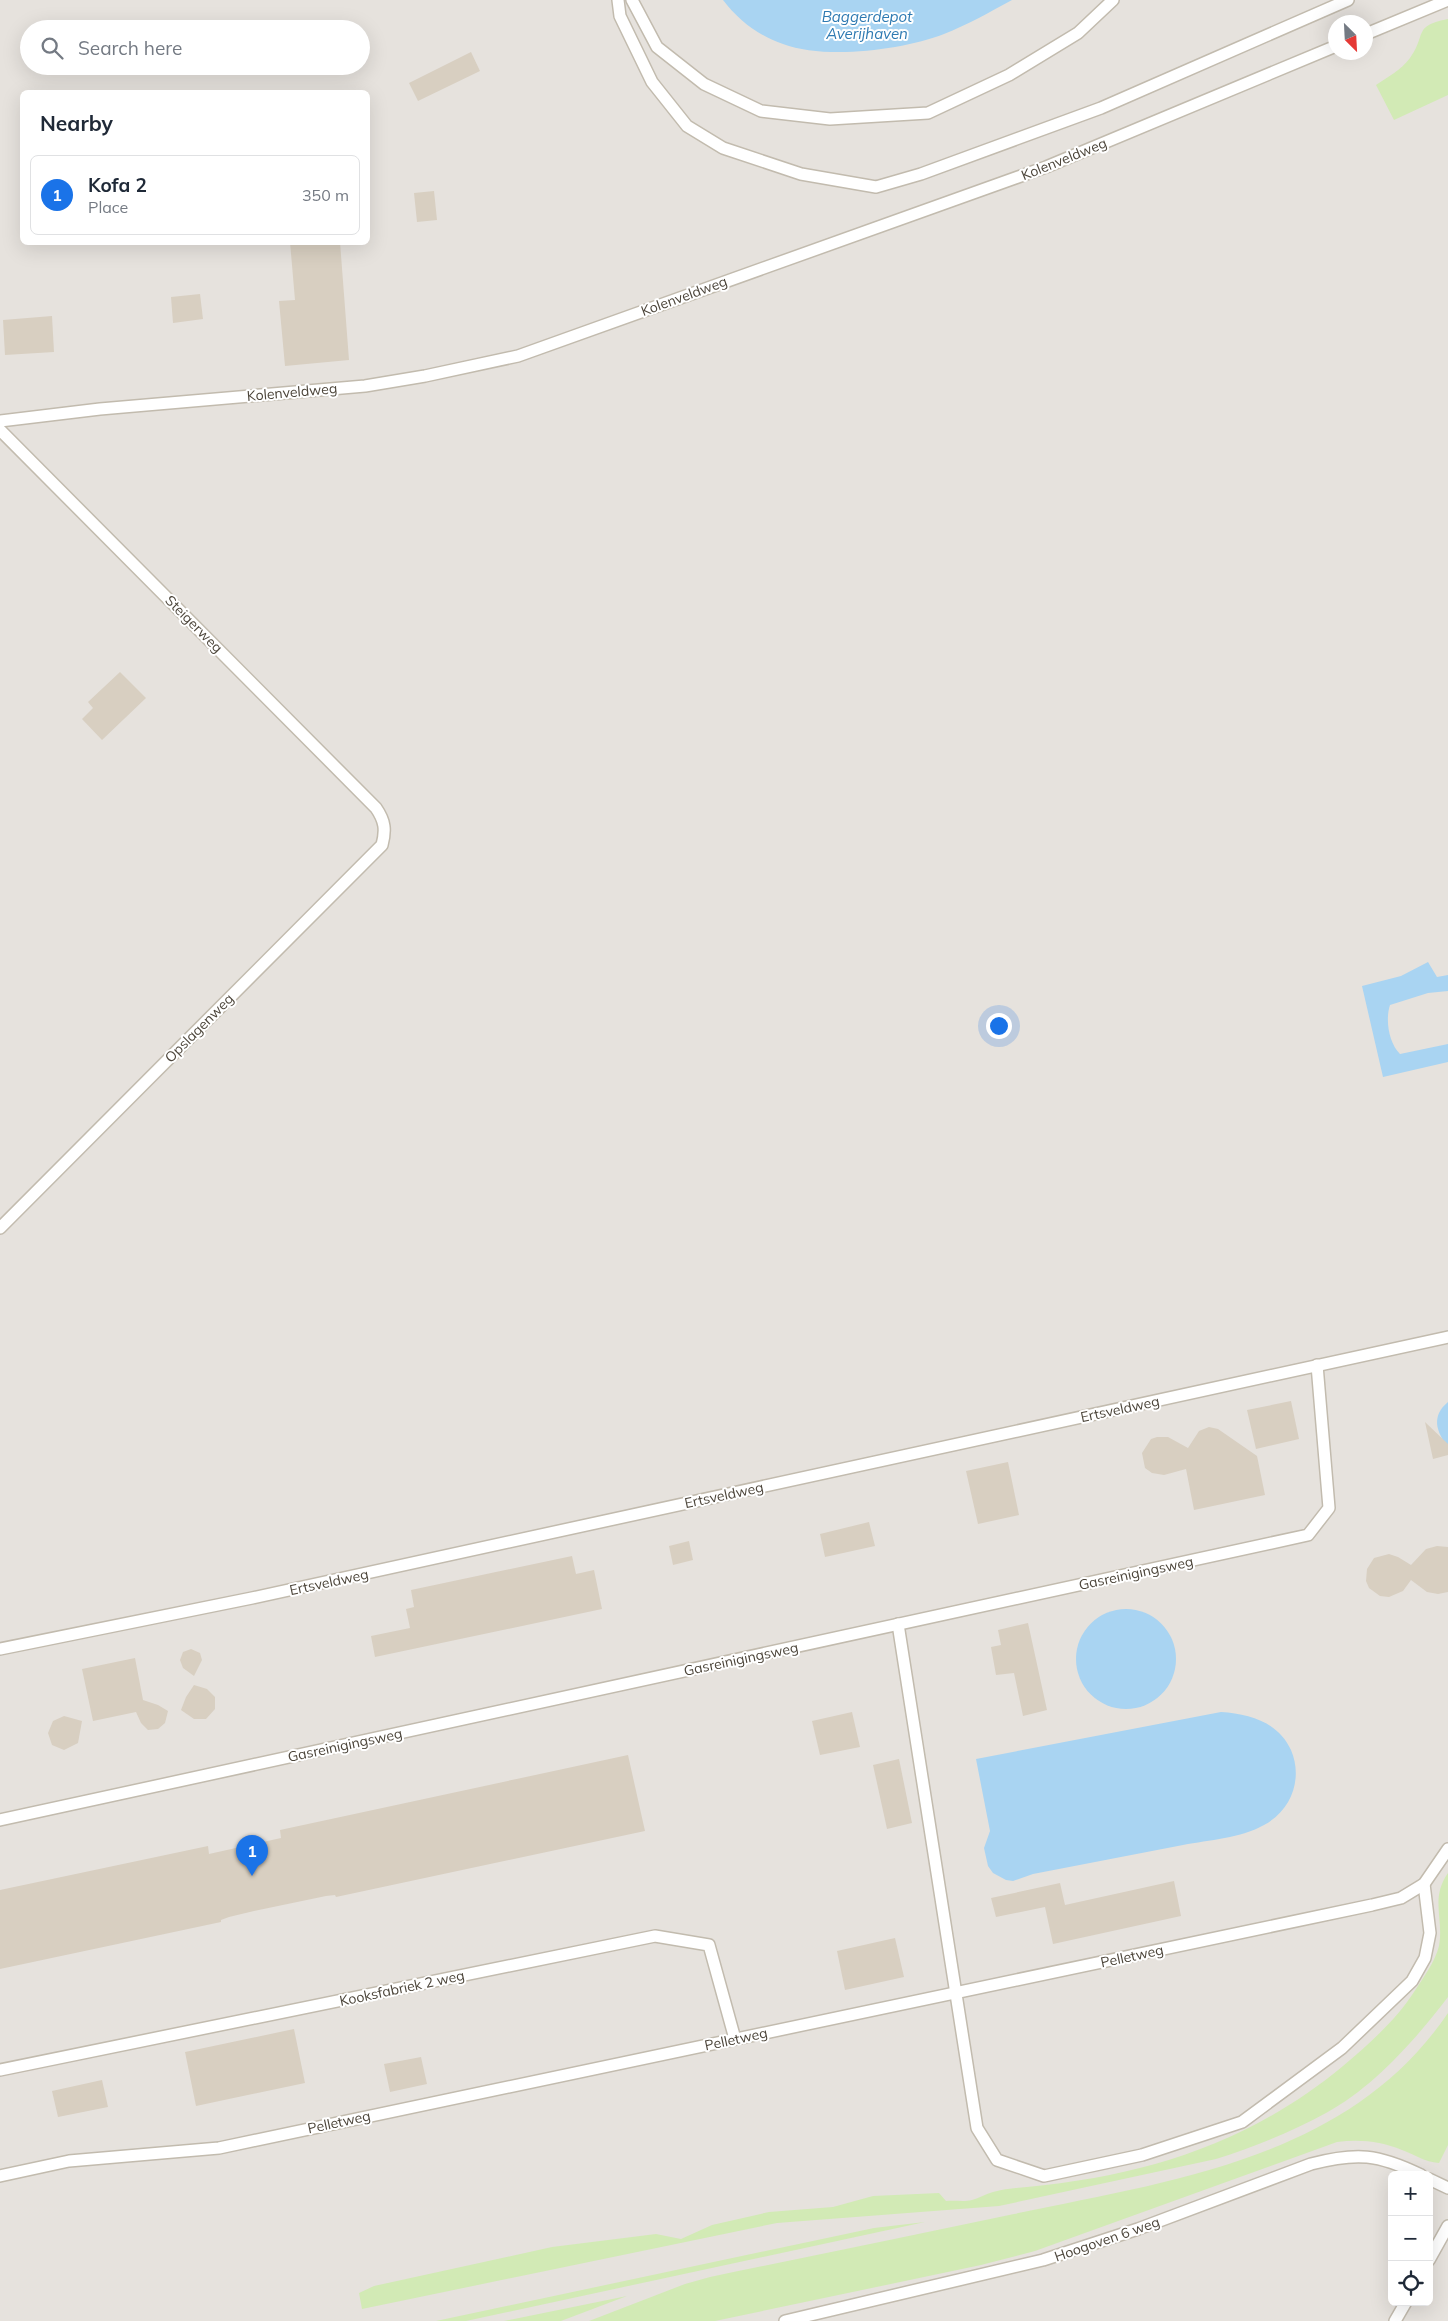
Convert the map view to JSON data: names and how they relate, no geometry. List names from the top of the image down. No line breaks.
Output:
{"streets":{"lane":["Kolenveldweg","Steigerweg","Opslagenweg","Ertsveldweg","Gasreinigingsweg","Pelletweg","Kooksfabriek 2 weg","Hoogoven 6 weg"]},"crossings":[["Steigerweg","Opslagenweg"],["Ertsveldweg","Gasreinigingsweg"],["Pelletweg","Kooksfabriek 2 weg"]],"water":["Baggerdepot Averijhaven"],"north":"bottom right","page":{"search":"Search here","heading":"Nearby","list":[{"mark":"1","name":"Kofa 2","note":"Place","value":"350 m"}],"pins":"1","map_buttons":["+","−"]}}
